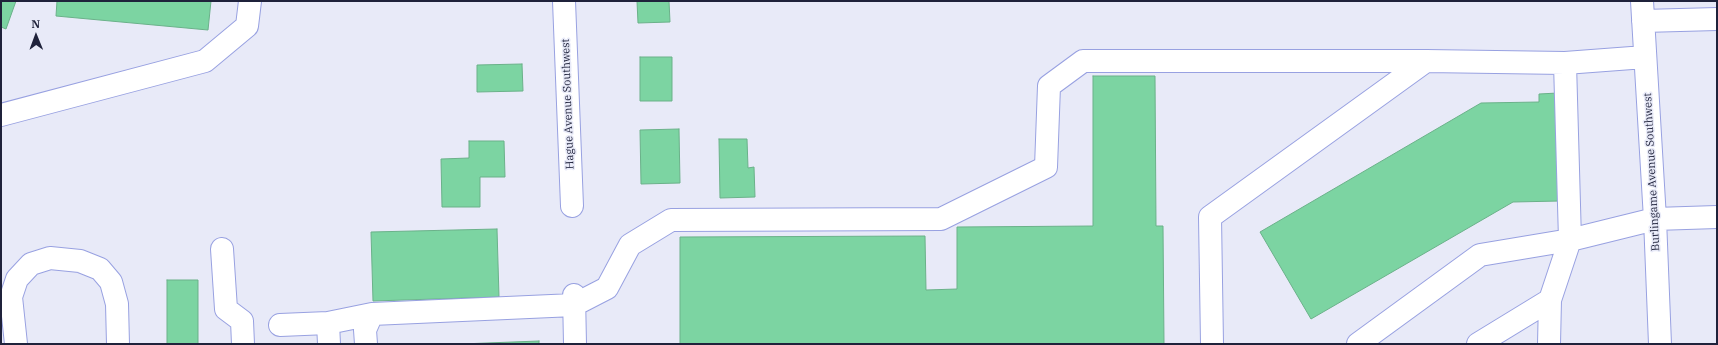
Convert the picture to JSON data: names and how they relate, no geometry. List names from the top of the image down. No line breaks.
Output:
{"streets":{"street":["Hague Avenue Southwest","Burlingame Avenue Southwest"]},"north":"top"}
